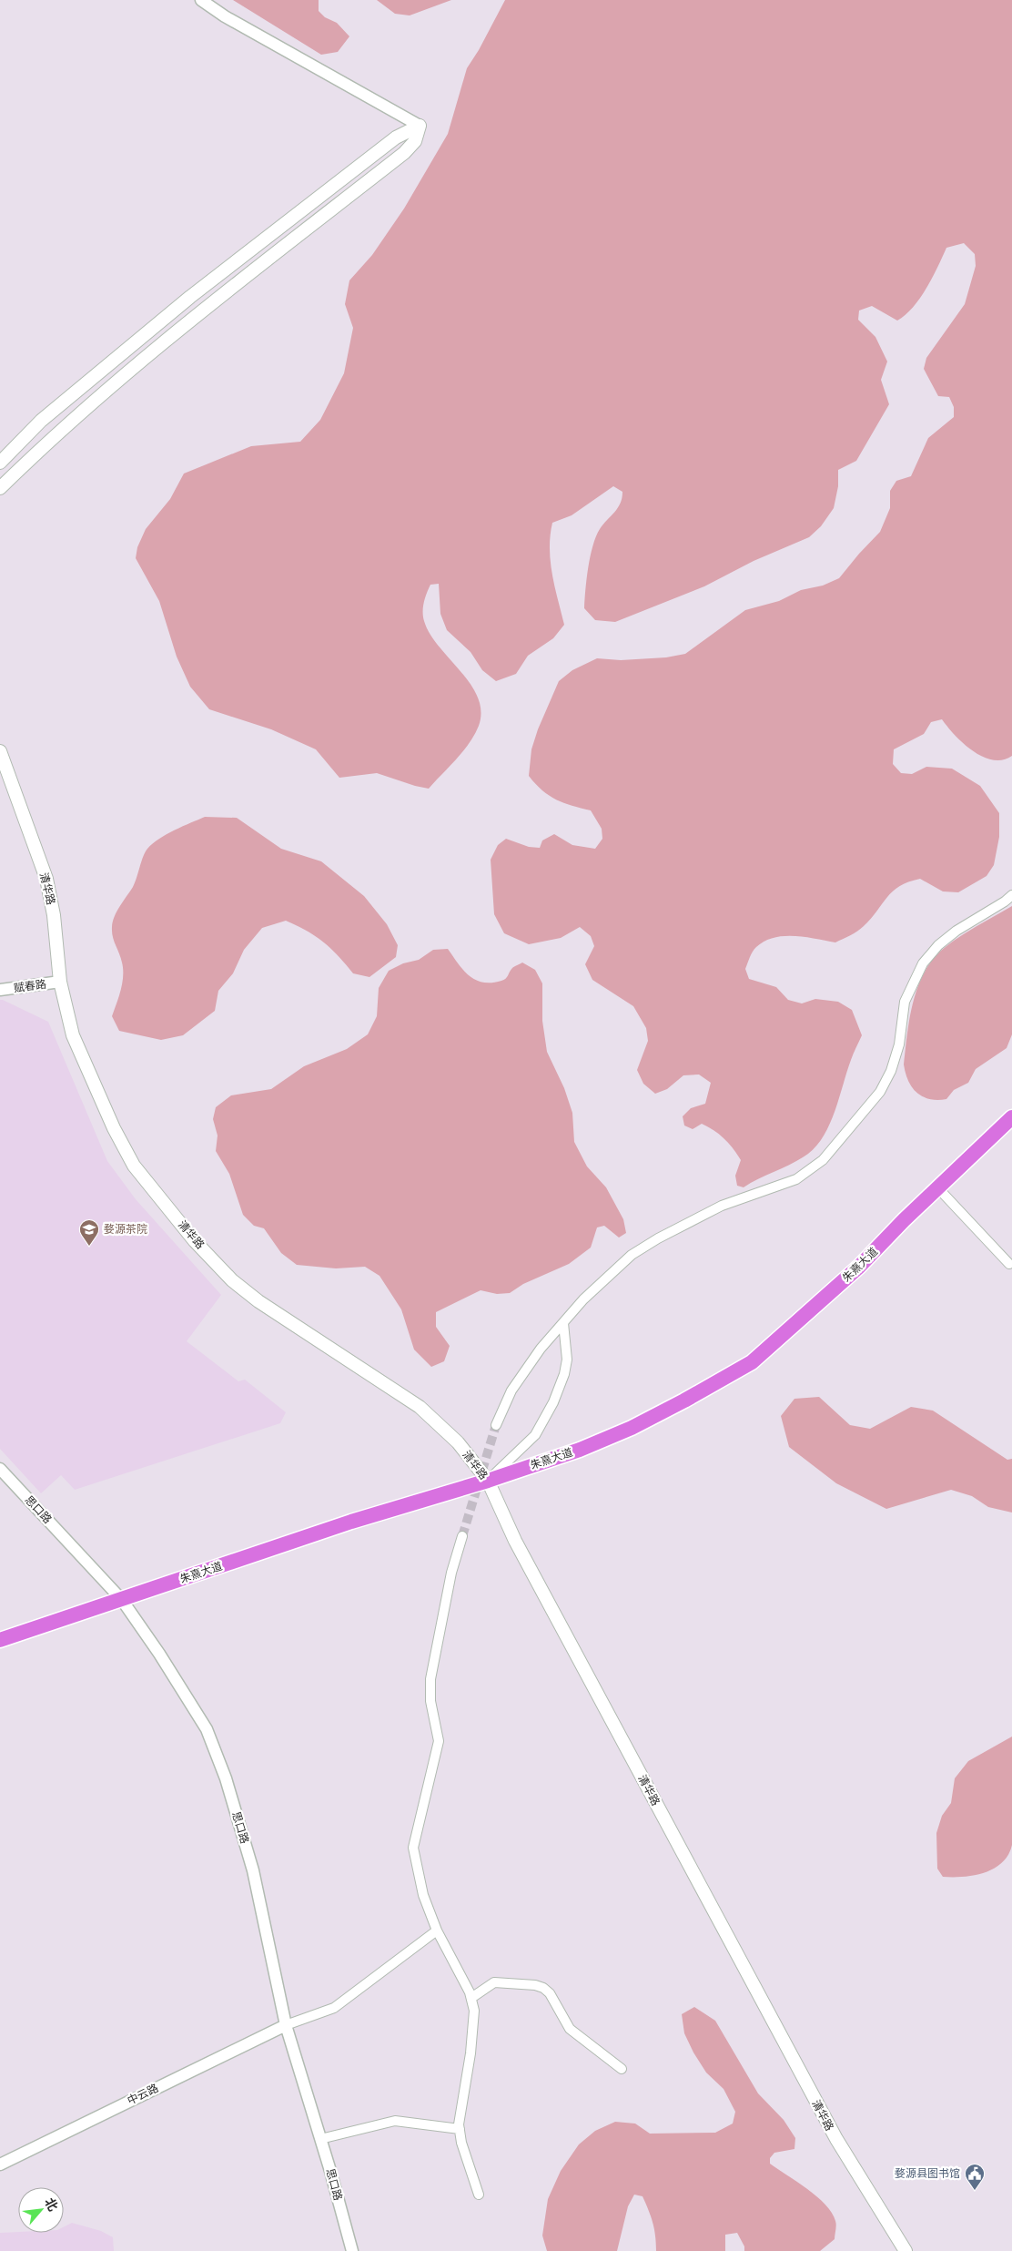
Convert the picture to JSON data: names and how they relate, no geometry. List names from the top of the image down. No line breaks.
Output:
{"streets":{"main road":["清华路","朱熹大道"],"street":["赋春路","思口路","中云路"]},"crossings":[["清华路","赋春路"],["清华路","朱熹大道"],["朱熹大道","思口路"],["思口路","中云路"]],"places":{"school or university":["婺源茶院"],"public building":["婺源县图书馆"]},"north":"top right"}
